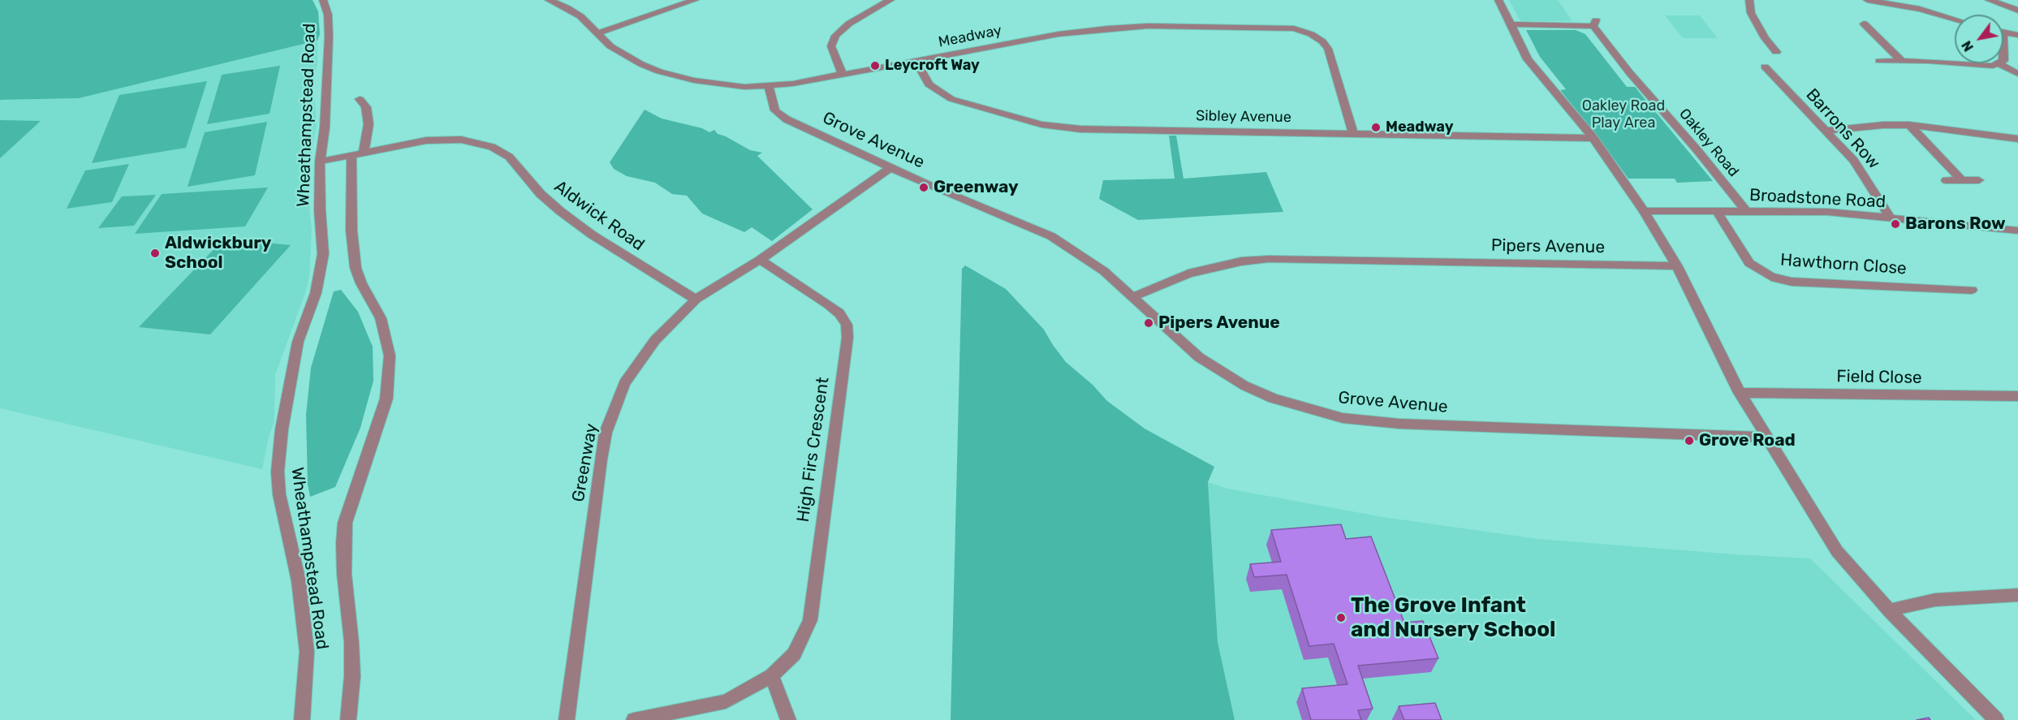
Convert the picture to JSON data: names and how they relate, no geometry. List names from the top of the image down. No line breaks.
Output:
{"streets":{"street":["Meadway","Wheathampstead Road","Sibley Avenue","Barrons Row","Grove Avenue","Oakley Road","Broadstone Road","Aldwick Road","Pipers Avenue","Hawthorn Close","Field Close","High Firs Crescent","Greenway"]},"crossings":[["Meadway","Sibley Avenue"],["Meadway","Grove Avenue"],["Wheathampstead Road","Aldwick Road"],["Barrons Row","Broadstone Road"],["Grove Avenue","Pipers Avenue"],["Grove Avenue","Greenway"],["Oakley Road","Broadstone Road"],["Broadstone Road","Hawthorn Close"],["Aldwick Road","Greenway"],["High Firs Crescent","Greenway"]],"parks":["Oakley Road Play Area"],"places":["Leycroft Way","Meadway","Greenway","Barons Row","Aldwickbury School","Pipers Avenue","Grove Road","The Grove Infant and Nursery School"],"north":"bottom left"}
